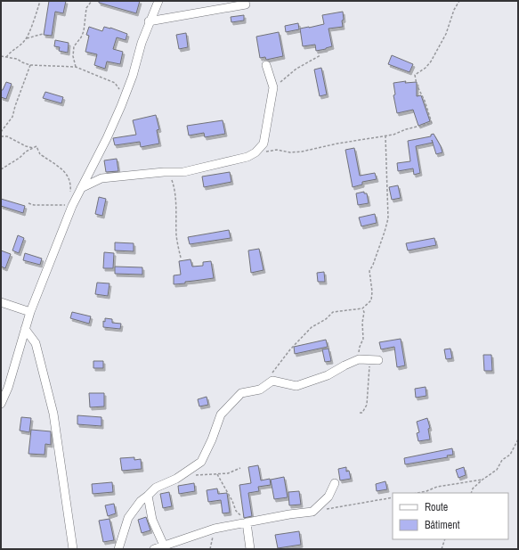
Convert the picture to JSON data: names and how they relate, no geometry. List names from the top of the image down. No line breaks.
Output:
{"legend":["Route","Bâtiment"]}
